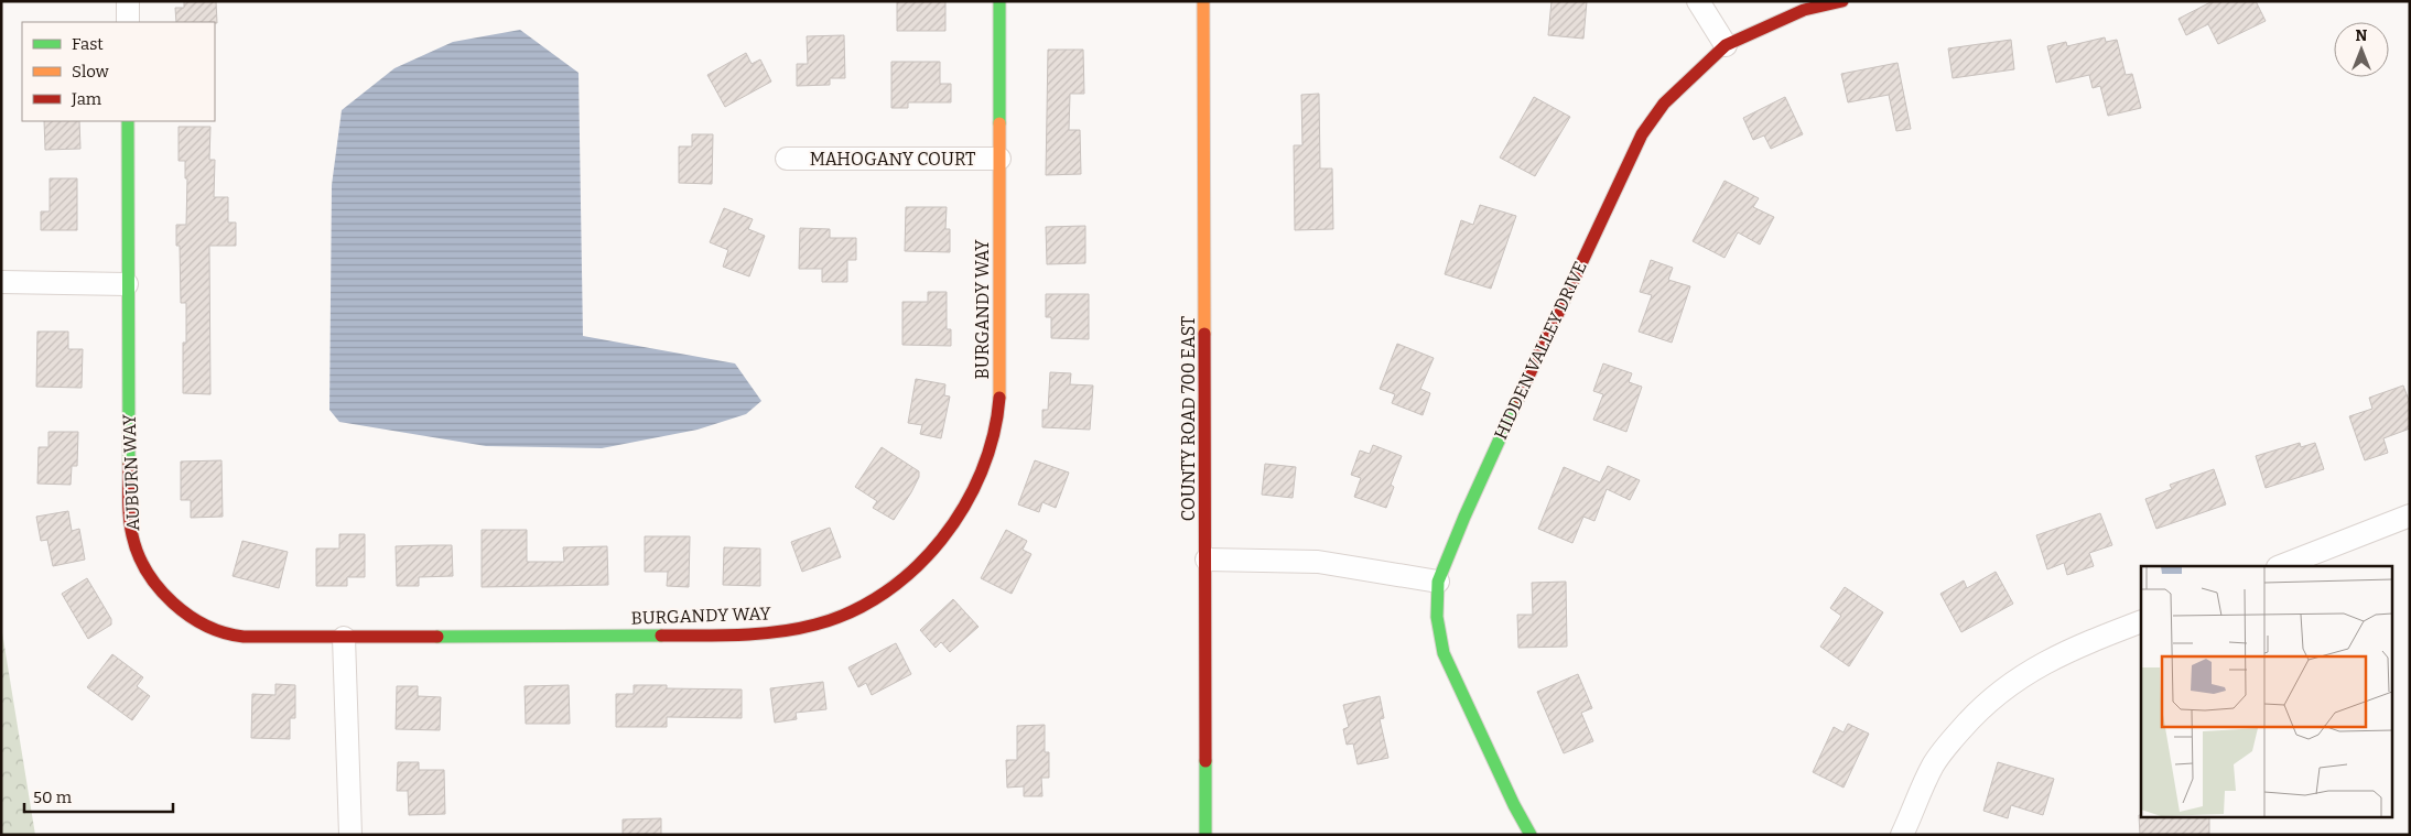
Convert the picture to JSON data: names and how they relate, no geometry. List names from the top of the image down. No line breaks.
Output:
{"streets":{"street":["MAHOGANY COURT","BURGANDY WAY","HIDDEN VALLEY DRIVE","COUNTY ROAD 700 EAST","AUBURN WAY"]},"crossings":[["MAHOGANY COURT","BURGANDY WAY"],["BURGANDY WAY","AUBURN WAY"]],"legend":["Fast","Slow","Jam"],"scale_bar":"50 m","north":"top"}
